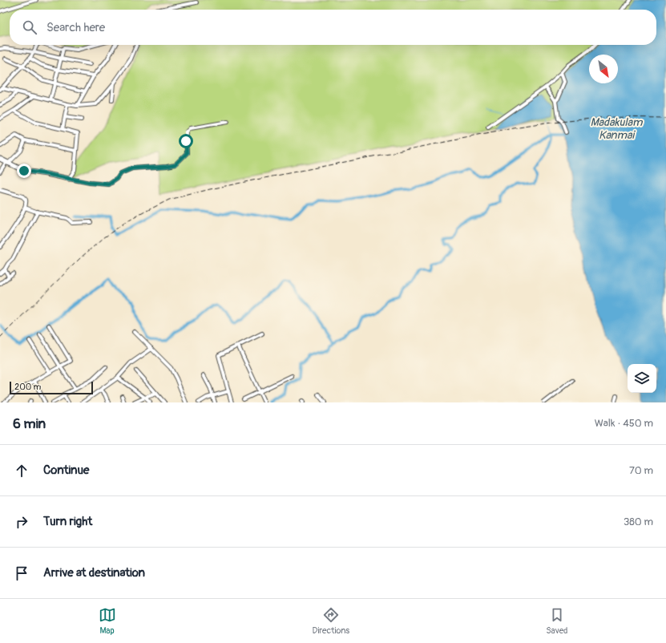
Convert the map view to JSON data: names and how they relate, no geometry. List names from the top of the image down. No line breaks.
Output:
{"water":["Madakulam Kanmai"],"scale_bar":"200 m","north":"bottom right","page":{"search":"Search here","scale":"200 m","heading":["6 min","Walk · 450 m"],"list":[["Continue","70 m"],["Turn right","380 m"],"Arrive at destination"],"nav":["Map","Directions","Saved"]}}
